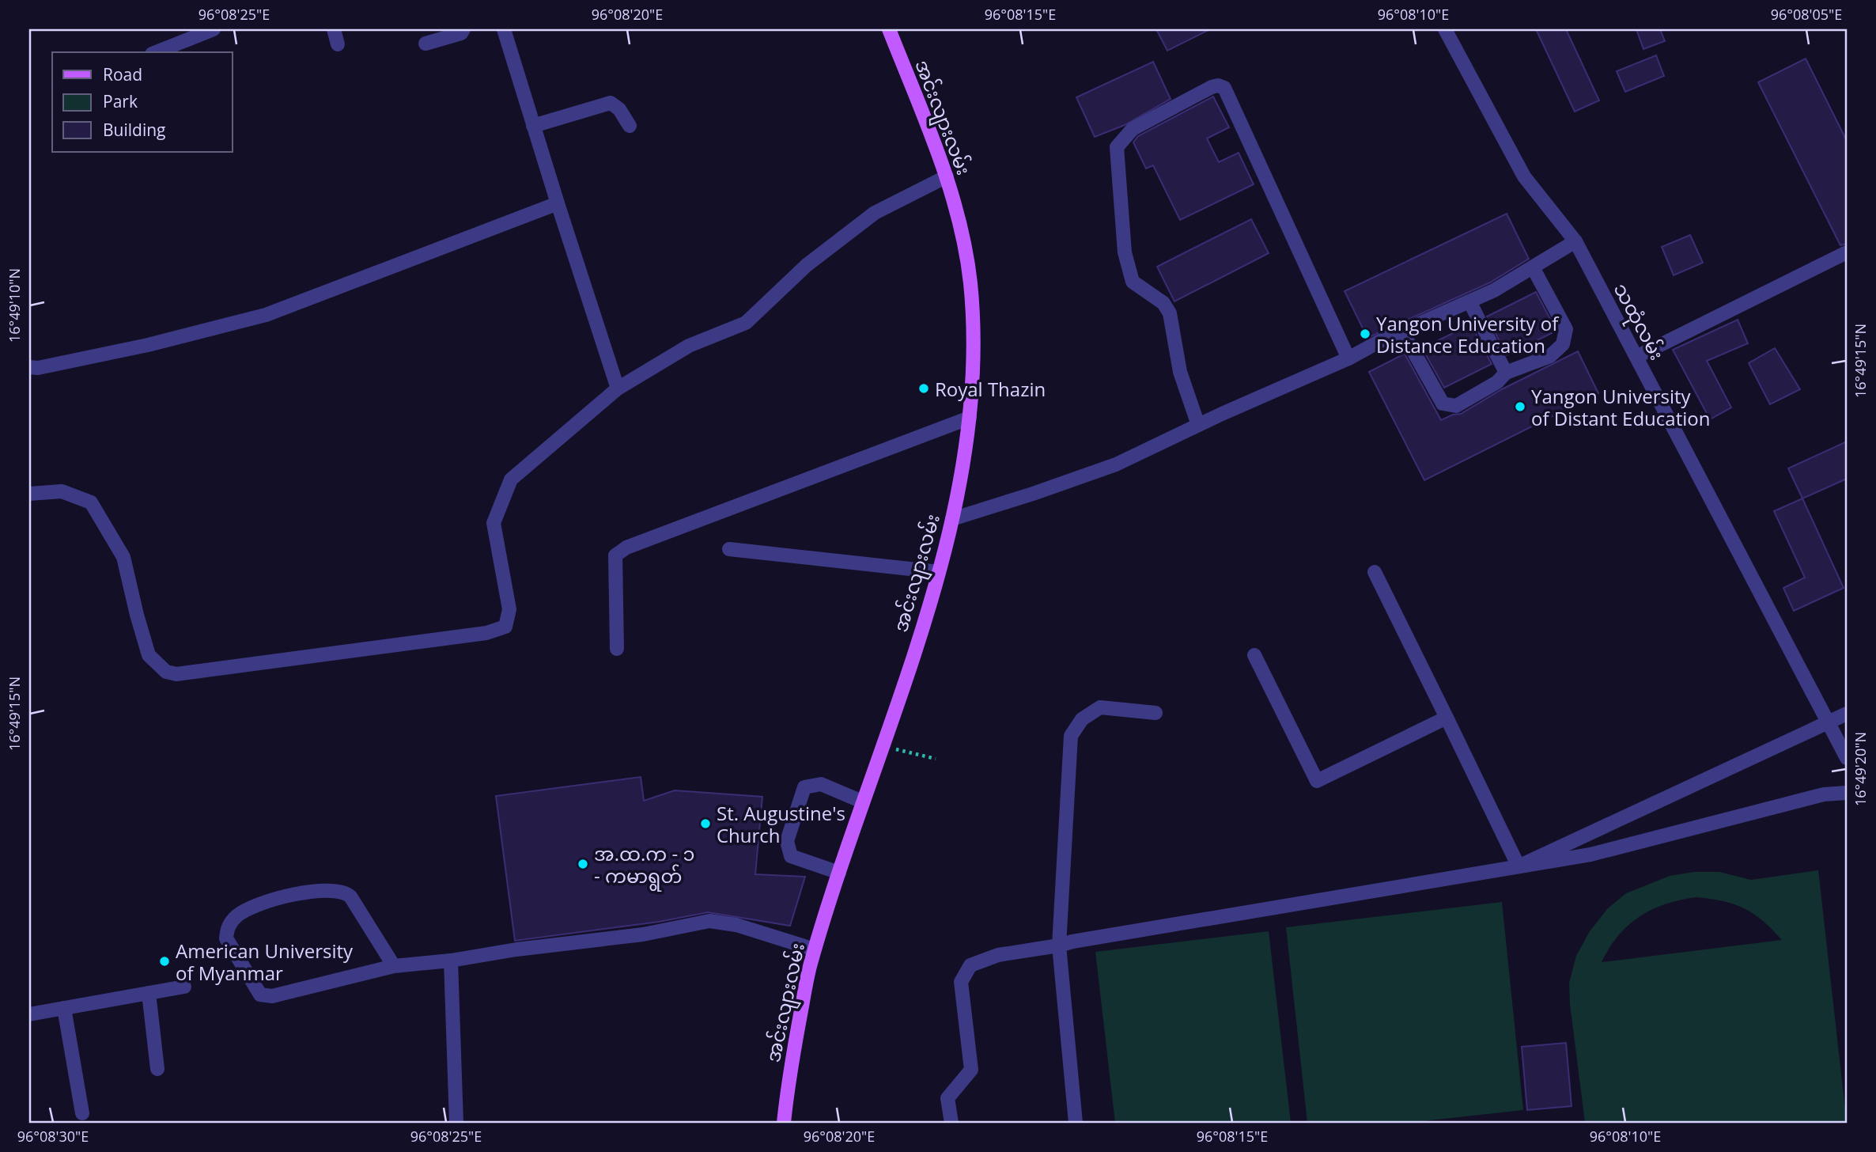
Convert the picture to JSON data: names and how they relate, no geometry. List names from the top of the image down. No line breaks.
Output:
{"streets":{"main road":["အင်းလျားလမ်း"],"street":["သထုံလမ်း"]},"places":["Yangon University of Distance Education","Royal Thazin","Yangon University of Distant Education","St. Augustine's Church","အ.ထ.က - ၁ - ကမာရွတ်","American University of Myanmar"],"legend":["Road","Park","Building"],"coordinates":["96°08'25\"E","96°08'20\"E","96°08'15\"E","96°08'10\"E","96°08'05\"E","16°49'10\"N","16°49'15\"N","16°49'20\"N","96°08'30\"E"]}
